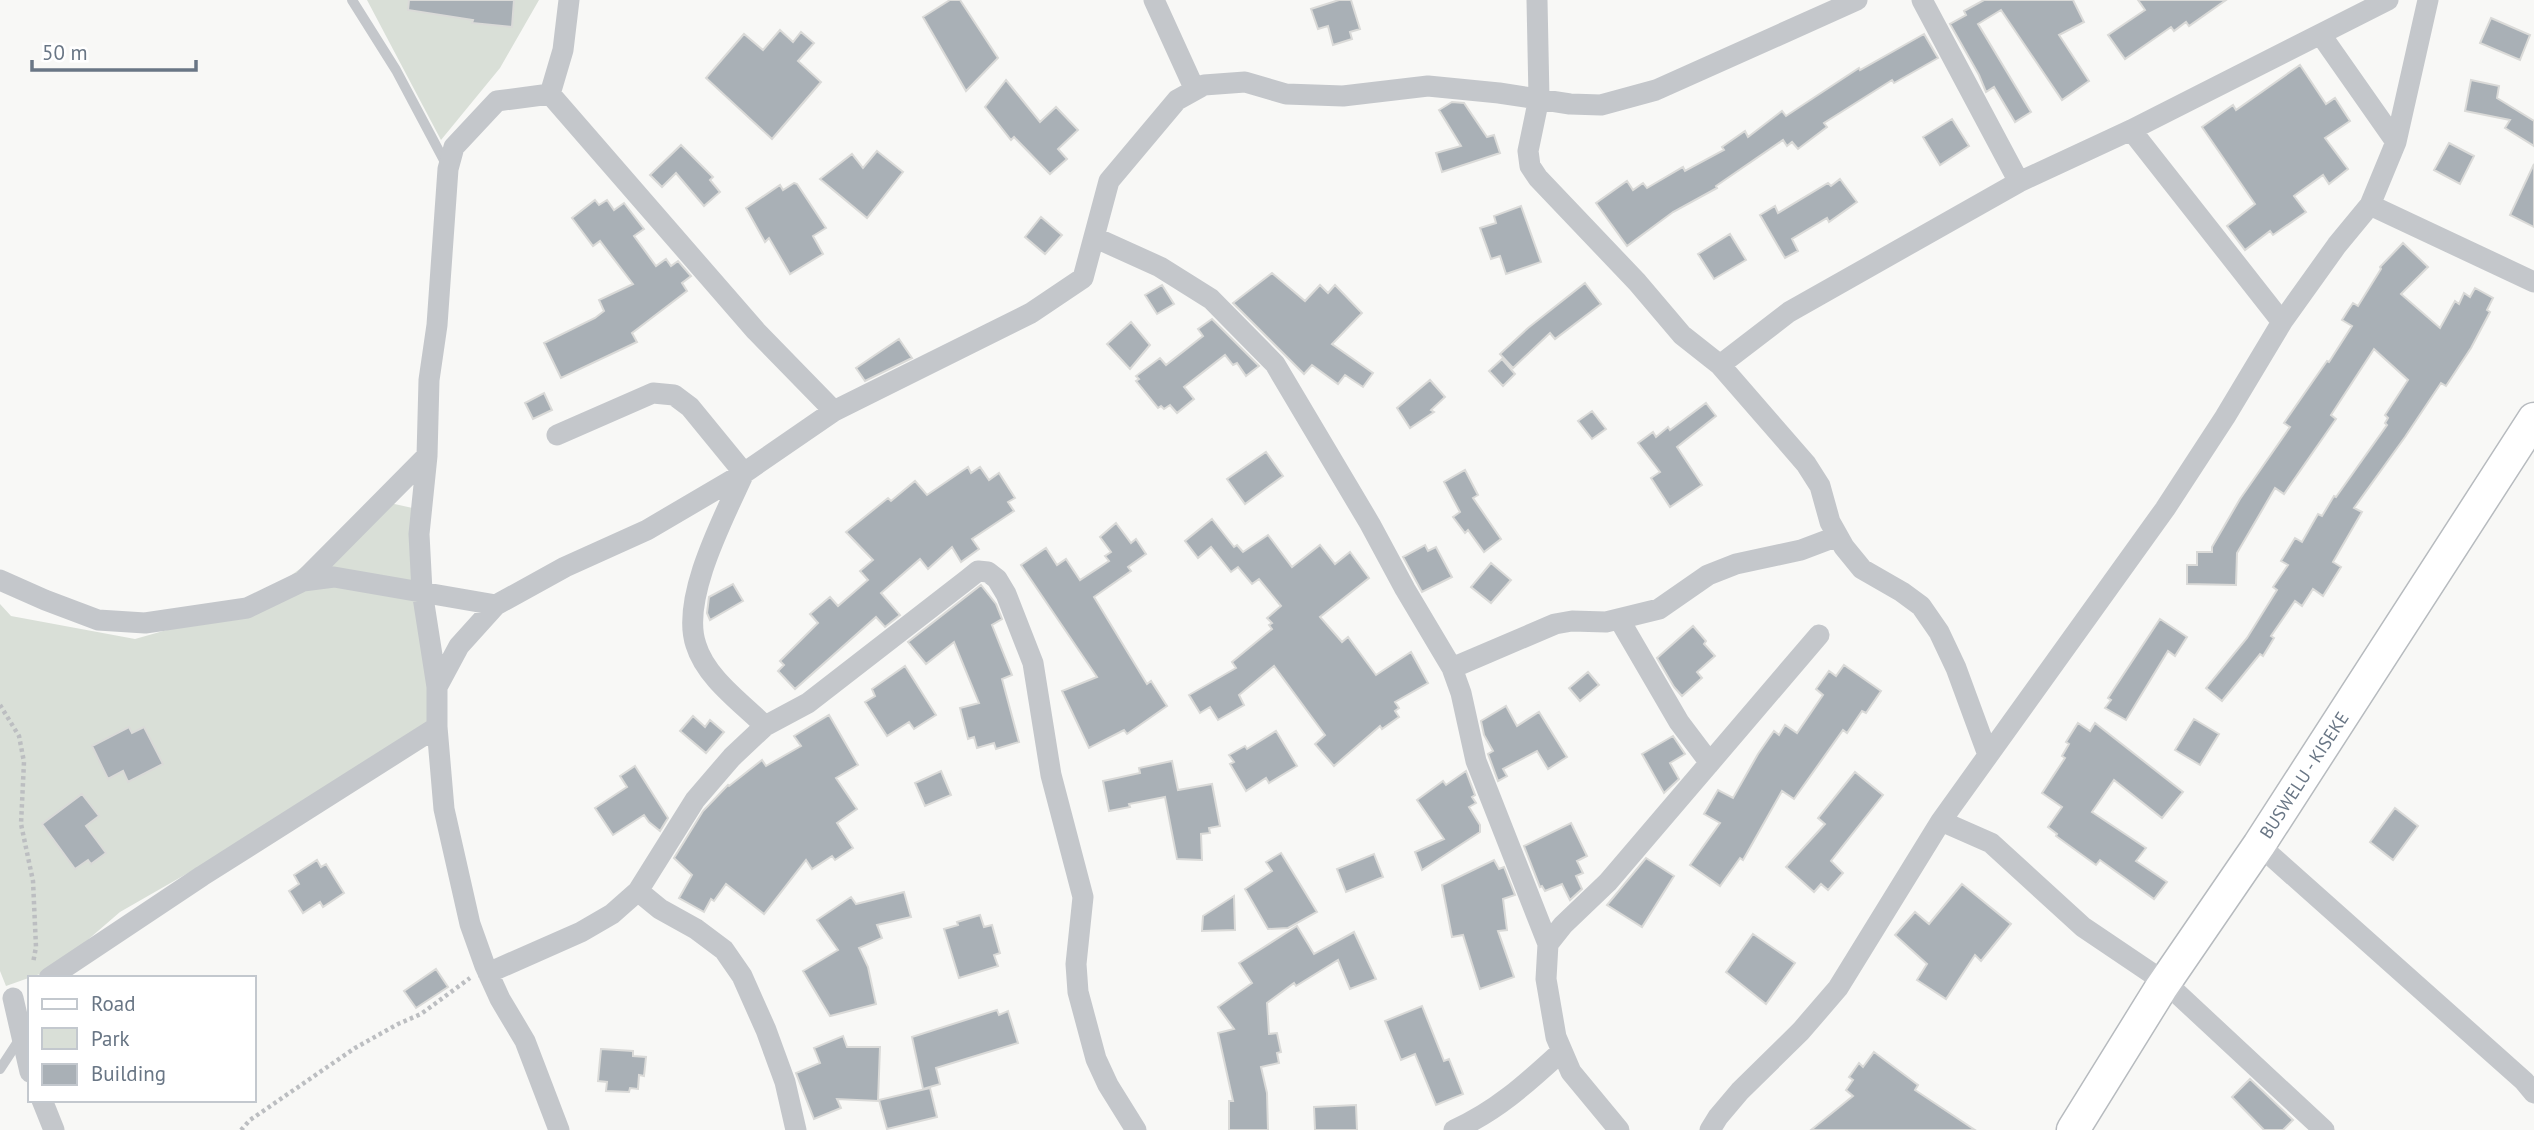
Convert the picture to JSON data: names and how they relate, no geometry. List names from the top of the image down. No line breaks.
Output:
{"streets":{"main road":["BUSWELU - KISEKE"]},"legend":["Road","Park","Building"],"scale_bar":"50 m"}
